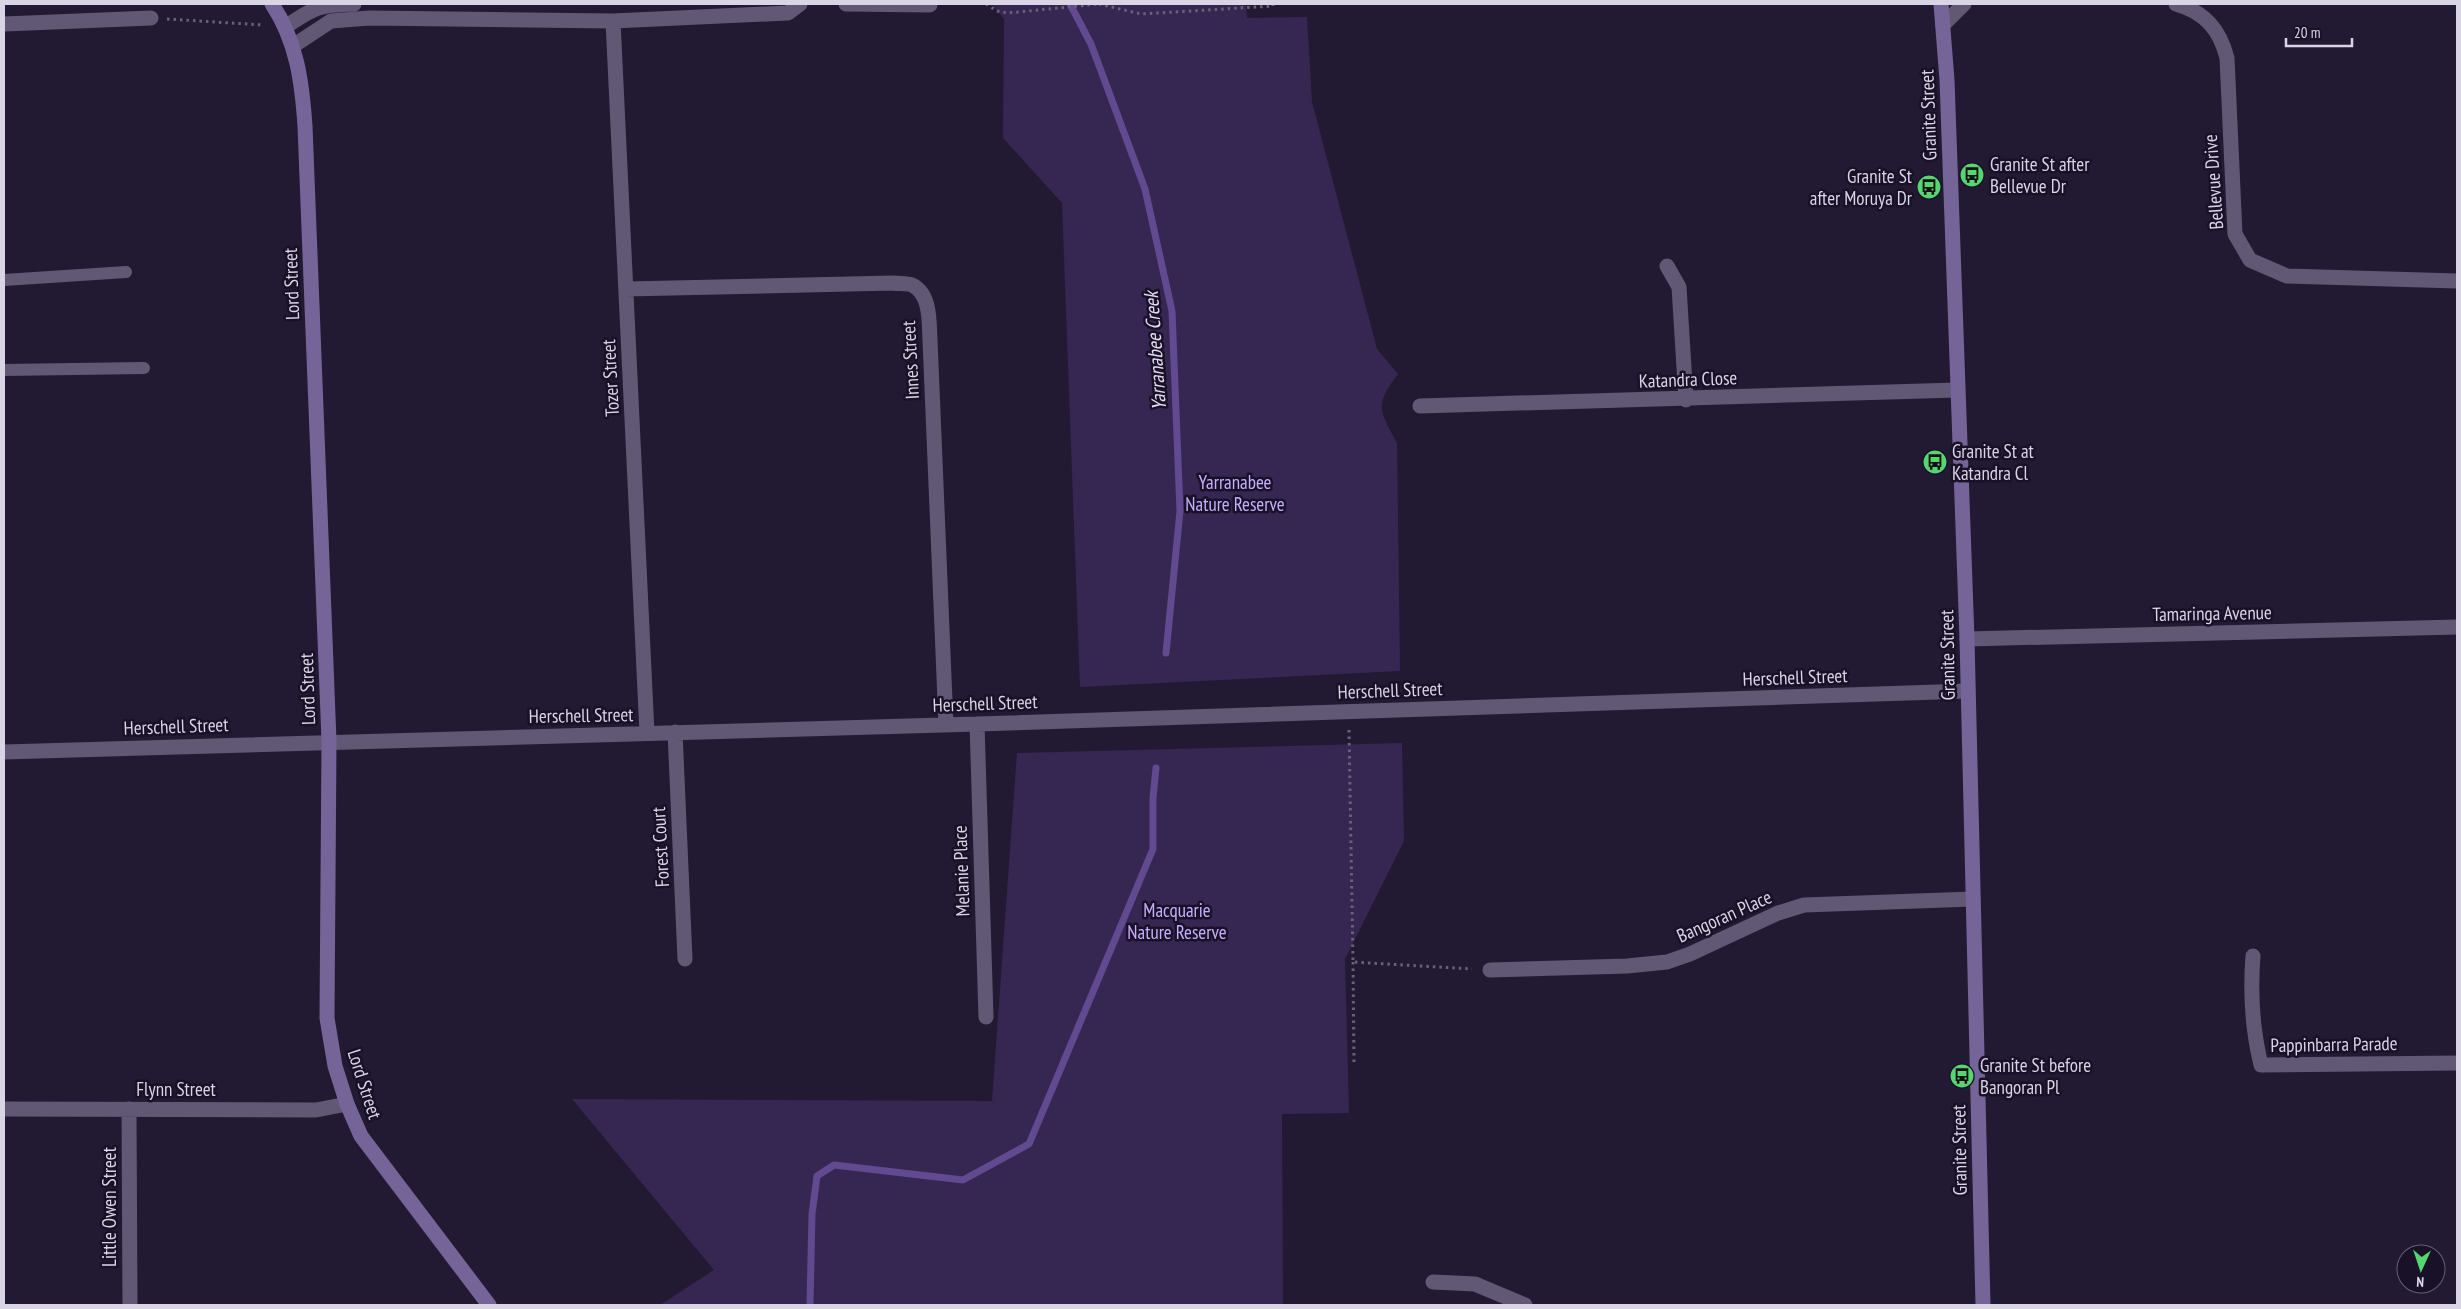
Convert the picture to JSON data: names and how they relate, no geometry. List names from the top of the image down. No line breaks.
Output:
{"streets":{"main road":["Granite Street","Lord Street"],"street":["Bellevue Drive","Innes Street","Tozer Street","Katandra Close","Tamaringa Avenue","Herschell Street","Forest Court","Melanie Place","Bangoran Place","Pappinbarra Parade","Flynn Street","Little Owen Street"]},"crossings":[["Granite Street","Katandra Close"],["Granite Street","Tamaringa Avenue"],["Granite Street","Herschell Street"],["Granite Street","Bangoran Place"],["Lord Street","Herschell Street"],["Lord Street","Flynn Street"],["Innes Street","Tozer Street"],["Innes Street","Herschell Street"],["Tozer Street","Herschell Street"],["Herschell Street","Forest Court"],["Herschell Street","Melanie Place"],["Flynn Street","Little Owen Street"]],"water":["Yarranabee Creek"],"parks":["Yarranabee Nature Reserve","Macquarie Nature Reserve"],"places":{"bus stop":["Granite St after Bellevue Dr","Granite St after Moruya Dr","Granite St at Katandra Cl","Granite St before Bangoran Pl"]},"scale_bar":"20 m","north":"bottom"}
